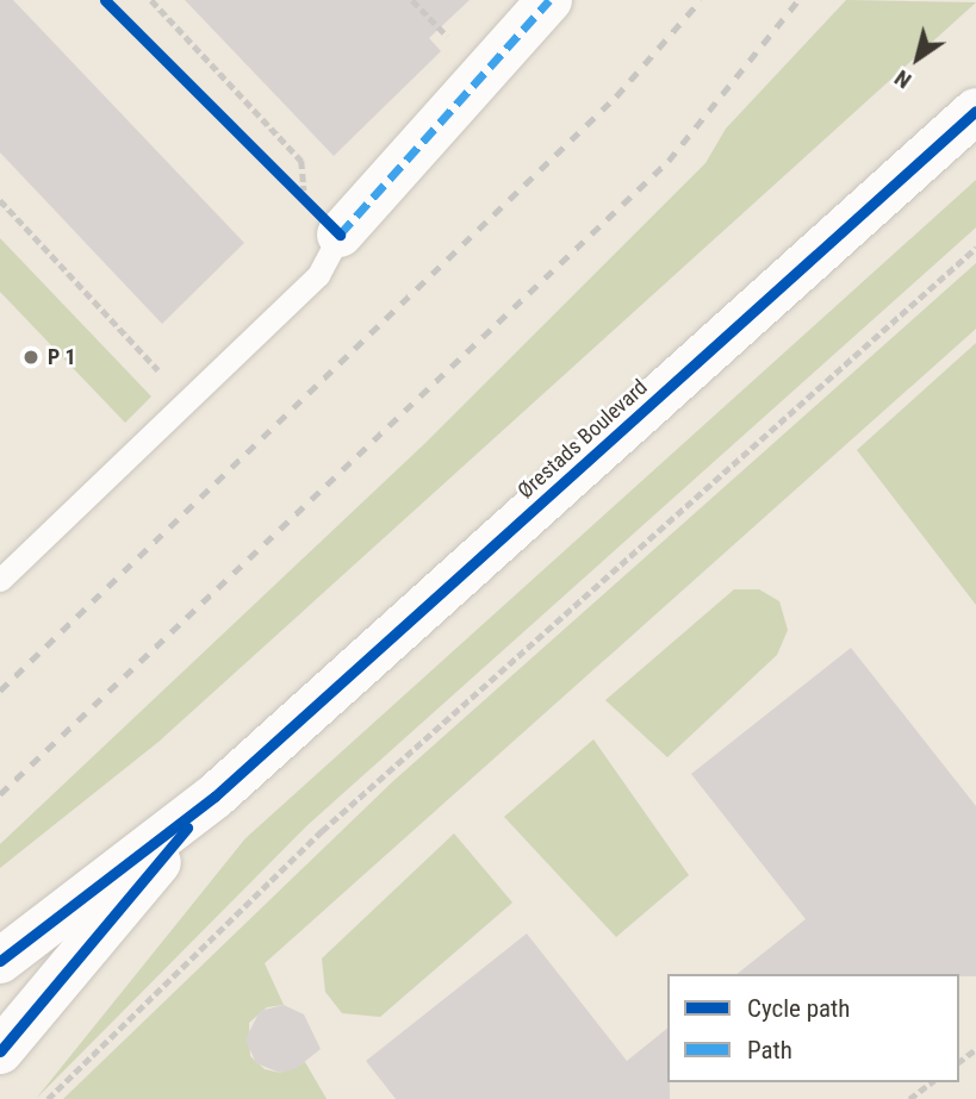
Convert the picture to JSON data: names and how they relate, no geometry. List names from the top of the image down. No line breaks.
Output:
{"streets":{"street":["Ørestads Boulevard"]},"places":["P 1"],"legend":["Cycle path","Path"],"north":"bottom left"}
